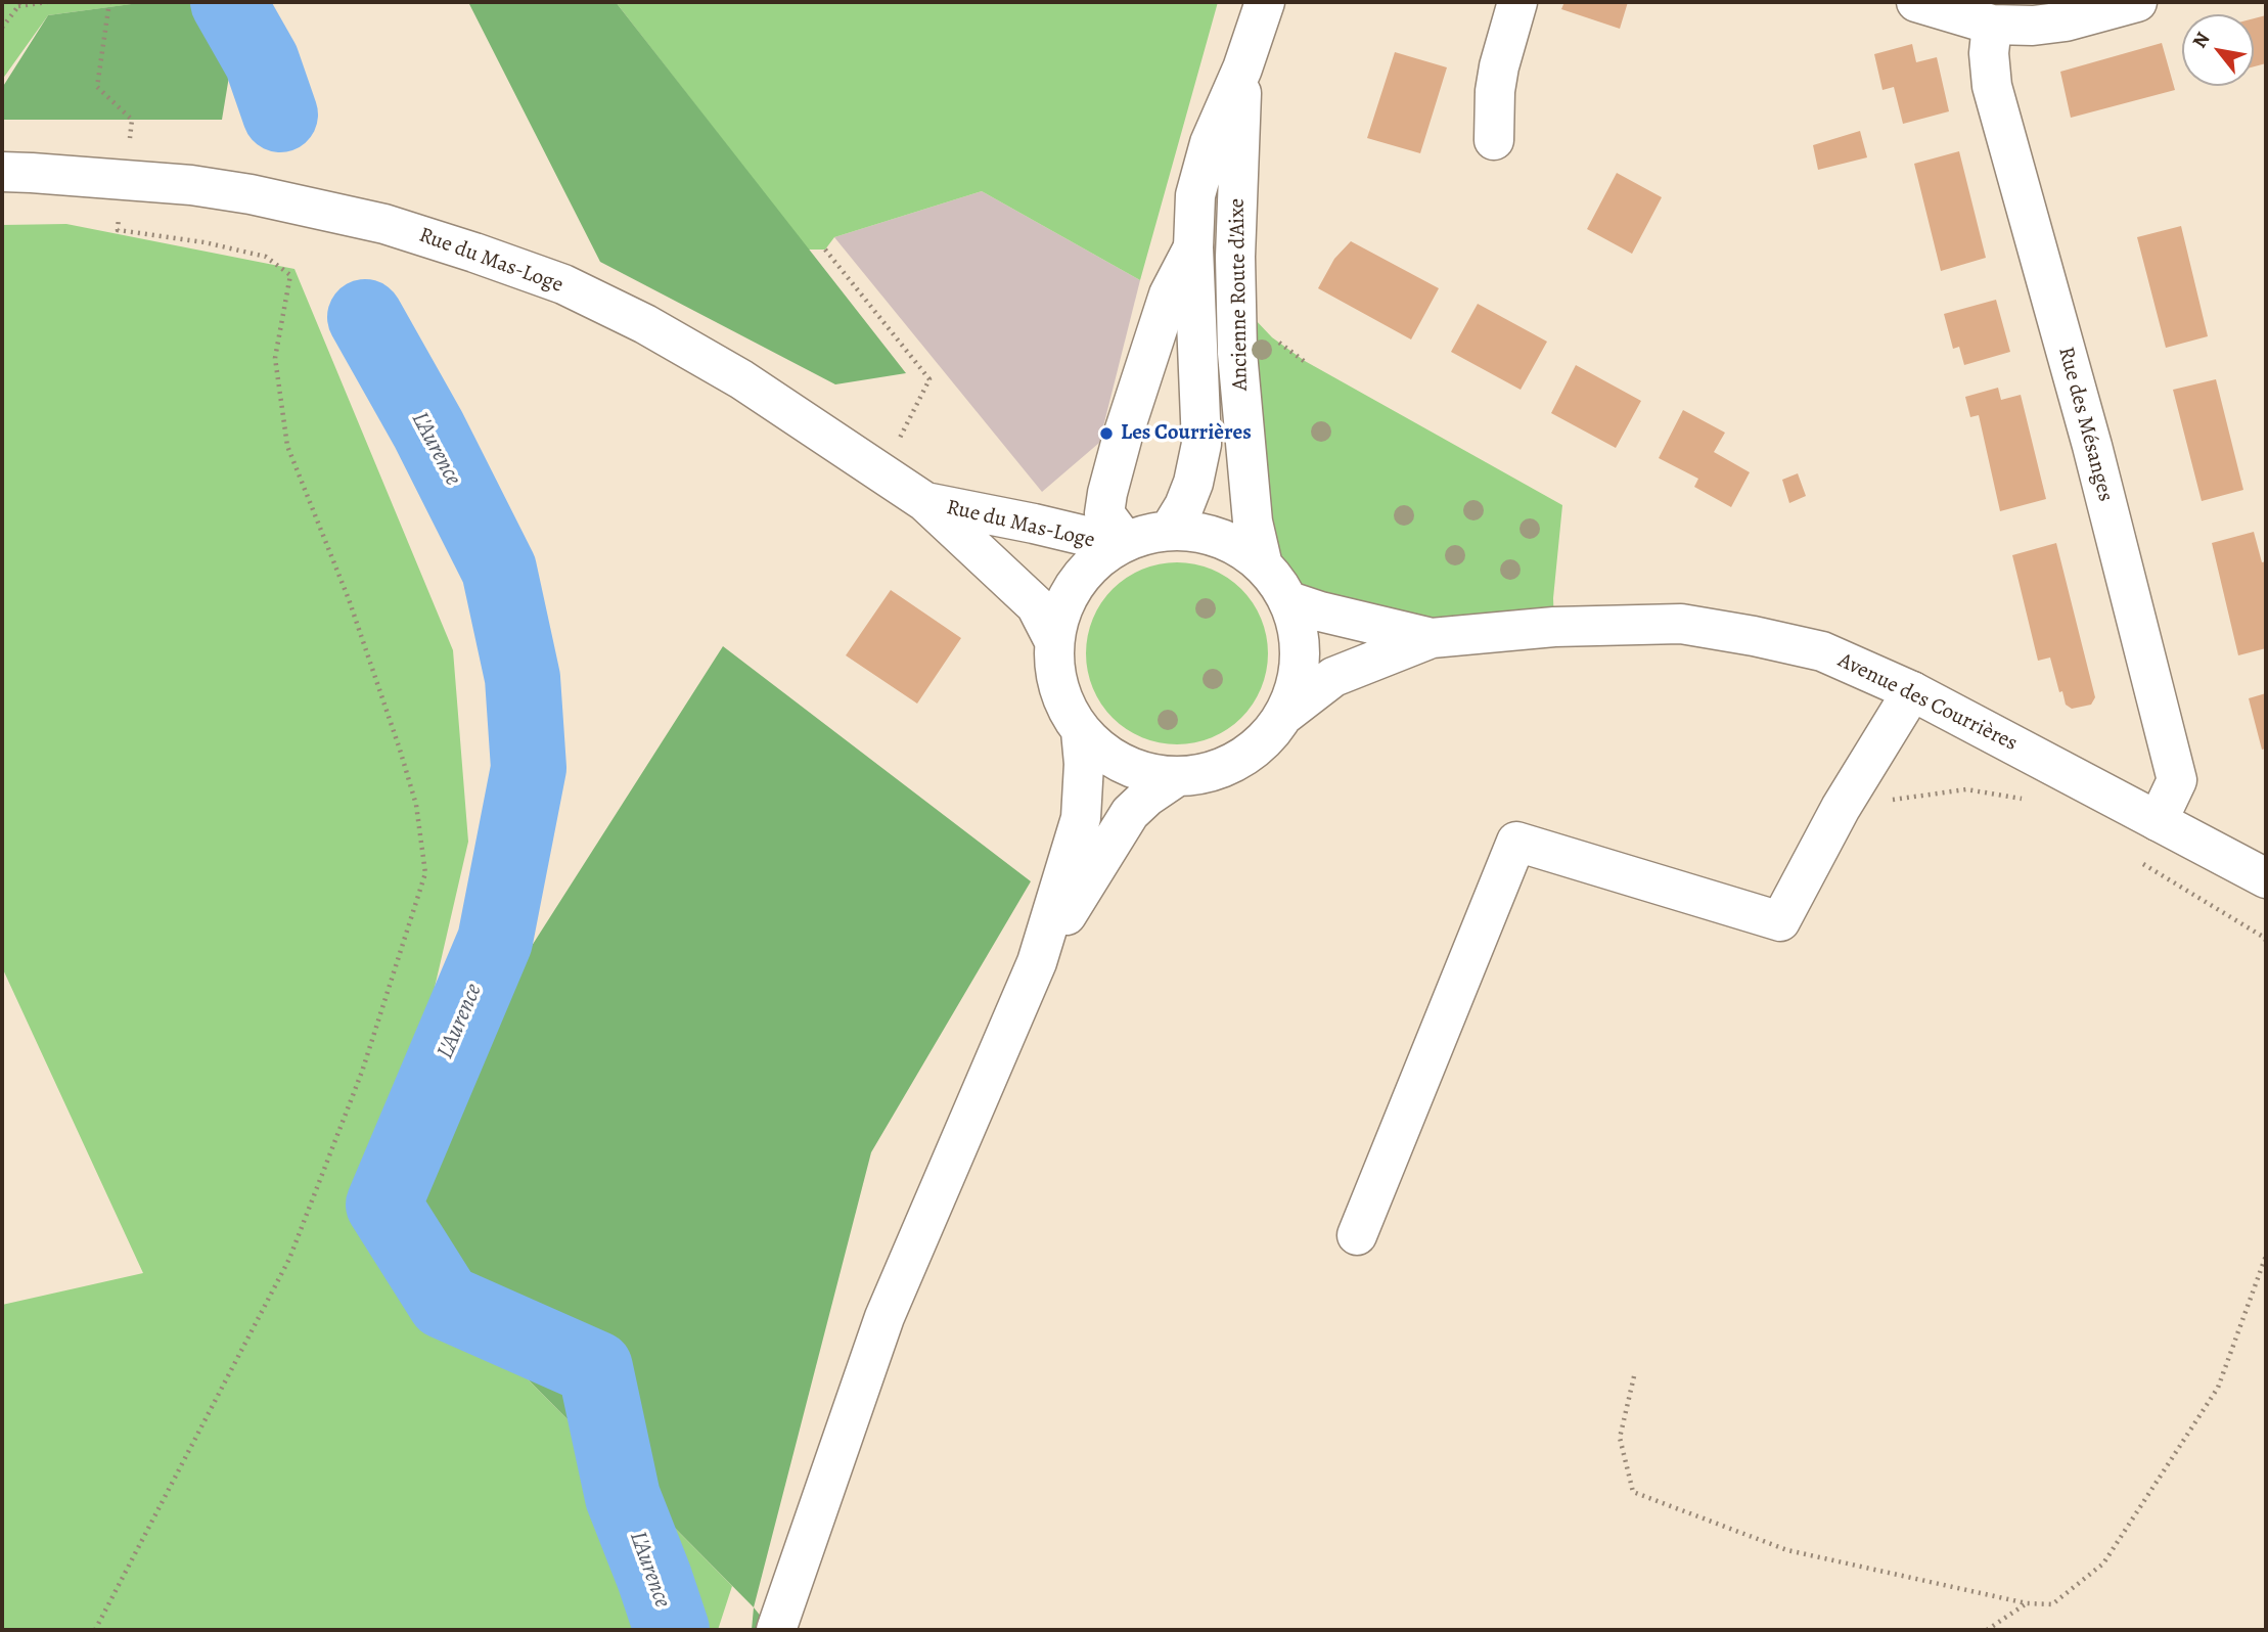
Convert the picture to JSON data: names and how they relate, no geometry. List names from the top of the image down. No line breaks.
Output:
{"streets":{"main road":["Rue du Mas-Loge","Ancienne Route d'Aixe","Rue des Mésanges","Avenue des Courrières"]},"crossings":[["Rue du Mas-Loge","Ancienne Route d'Aixe"],["Rue du Mas-Loge","Avenue des Courrières"],["Ancienne Route d'Aixe","Avenue des Courrières"],["Rue des Mésanges","Avenue des Courrières"]],"water":["L'Aurence"],"places":["Les Courrières"],"north":"top left"}
